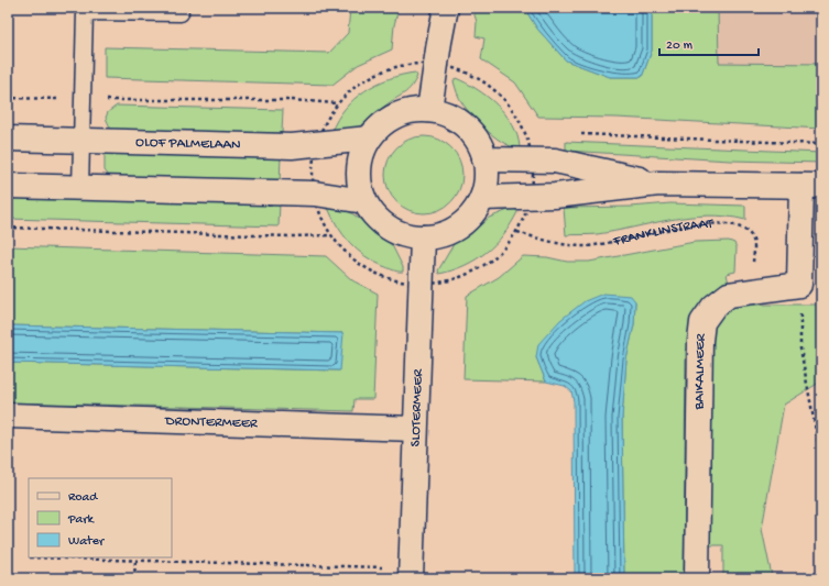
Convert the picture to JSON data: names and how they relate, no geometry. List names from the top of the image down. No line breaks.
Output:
{"streets":{"street":["OLOF PALMELAAN","BAIKALMEER","SLOTERMEER","DRONTERMEER"],"path":["FRANKLINSTRAAT"]},"crossings":[["OLOF PALMELAAN","SLOTERMEER"],["FRANKLINSTRAAT","BAIKALMEER"],["SLOTERMEER","DRONTERMEER"]],"legend":["Road","Park","Water"],"scale_bar":"20 m"}
